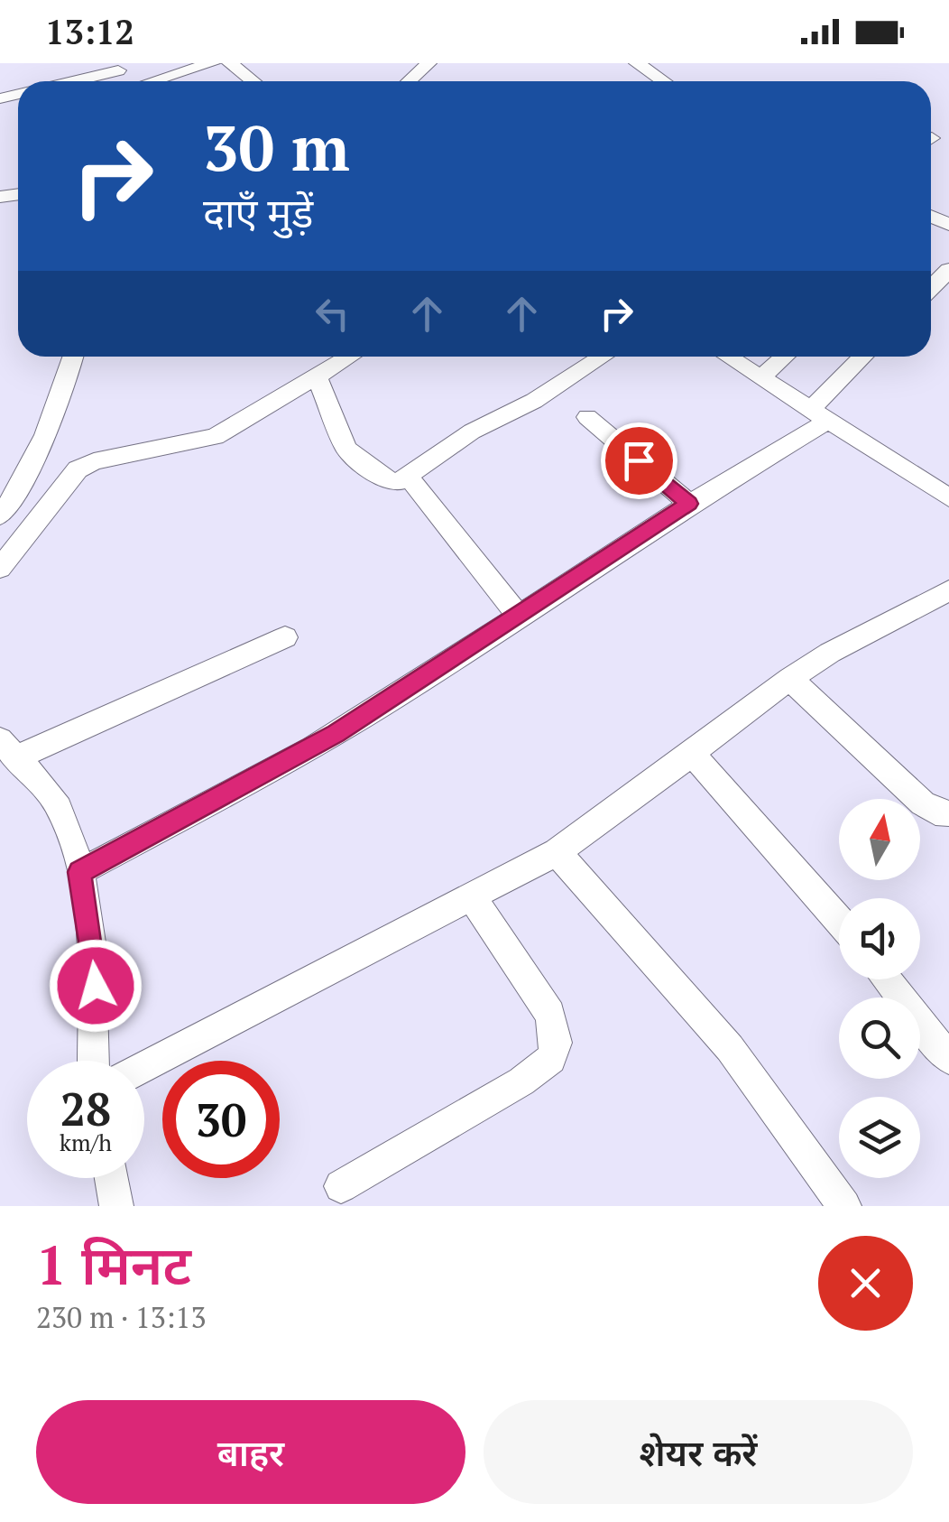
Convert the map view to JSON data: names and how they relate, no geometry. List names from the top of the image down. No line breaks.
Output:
{"north":"top","page":{"status":"13:12","turn":["30 m","दाएँ मुड़ें"],"speed":"28 km/h","limit":"30","heading":["1 मिनट","230 m · 13:13"],"buttons":["बाहर","शेयर करें"]}}
